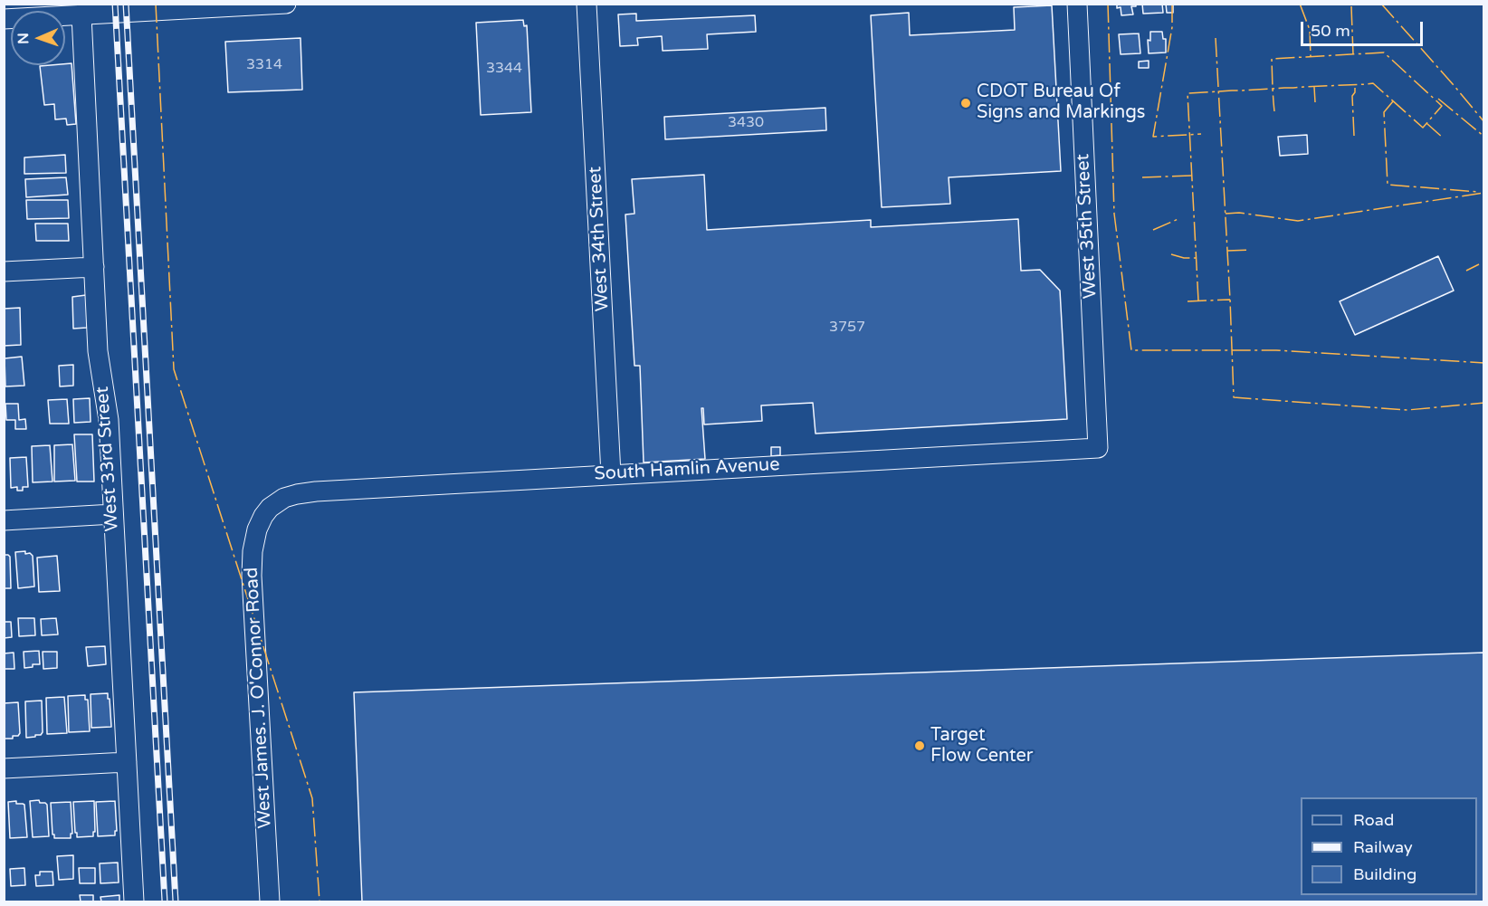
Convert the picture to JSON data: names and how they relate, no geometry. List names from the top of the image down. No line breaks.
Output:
{"streets":{"street":["West 35th Street","West 34th Street","West 33rd Street","South Hamlin Avenue","West James. J. O'Connor Road"]},"crossings":[["West 35th Street","South Hamlin Avenue"],["West 34th Street","South Hamlin Avenue"],["South Hamlin Avenue","West James. J. O'Connor Road"]],"places":["CDOT Bureau Of Signs and Markings","Target Flow Center"],"house_numbers":["3314","3344","3430","3757"],"legend":["Road","Railway","Building"],"scale_bar":"50 m","north":"left"}
